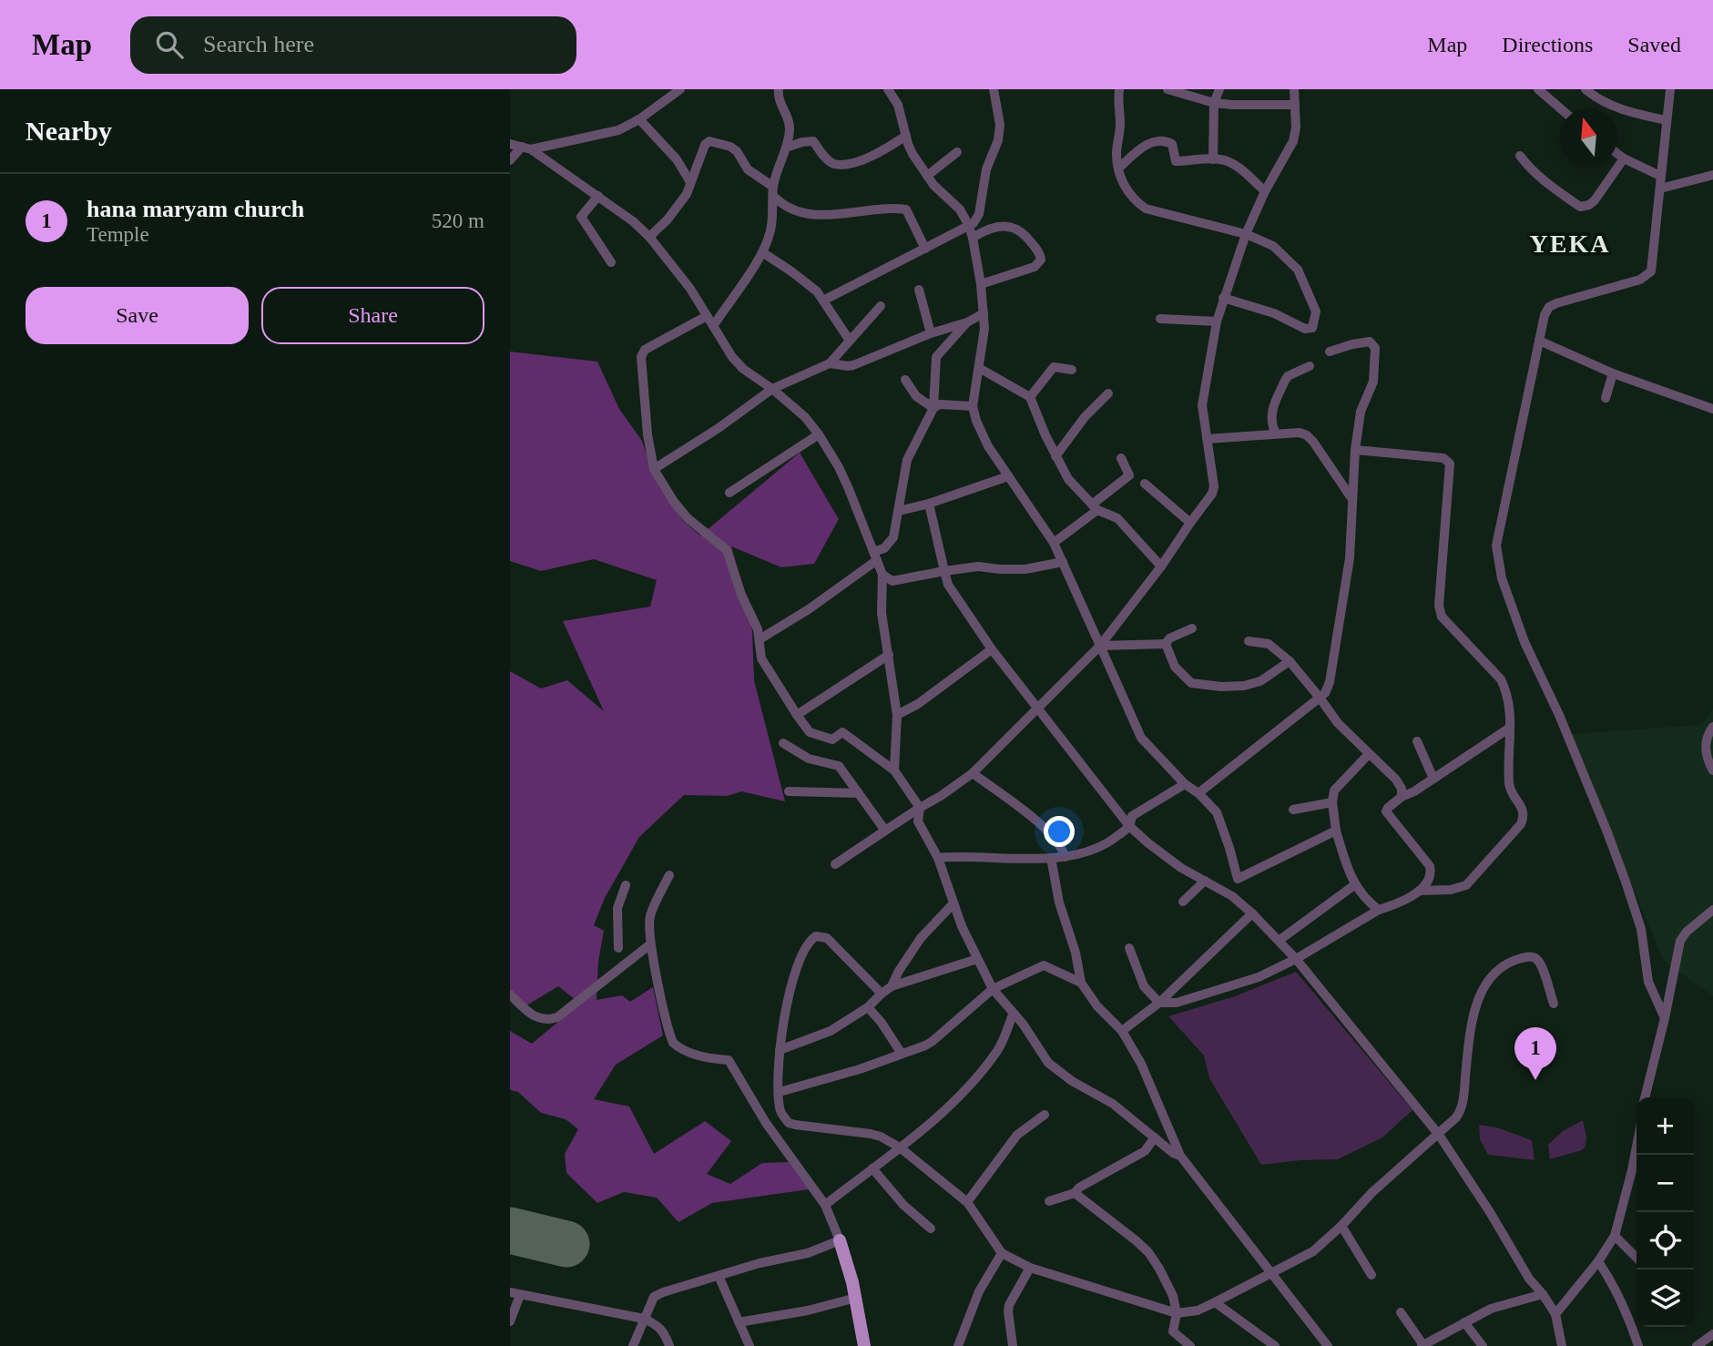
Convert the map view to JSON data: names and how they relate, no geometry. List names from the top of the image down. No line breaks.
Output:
{"districts":["YEKA"],"north":"top","page":{"header":"Map","search":"Search here","nav":["Map","Directions","Saved"],"heading":"Nearby","list":[{"mark":"1","name":"hana maryam church","note":"Temple","value":"520 m"}],"buttons":["Save","Share"],"pins":"1","map_buttons":["+","−"]}}
